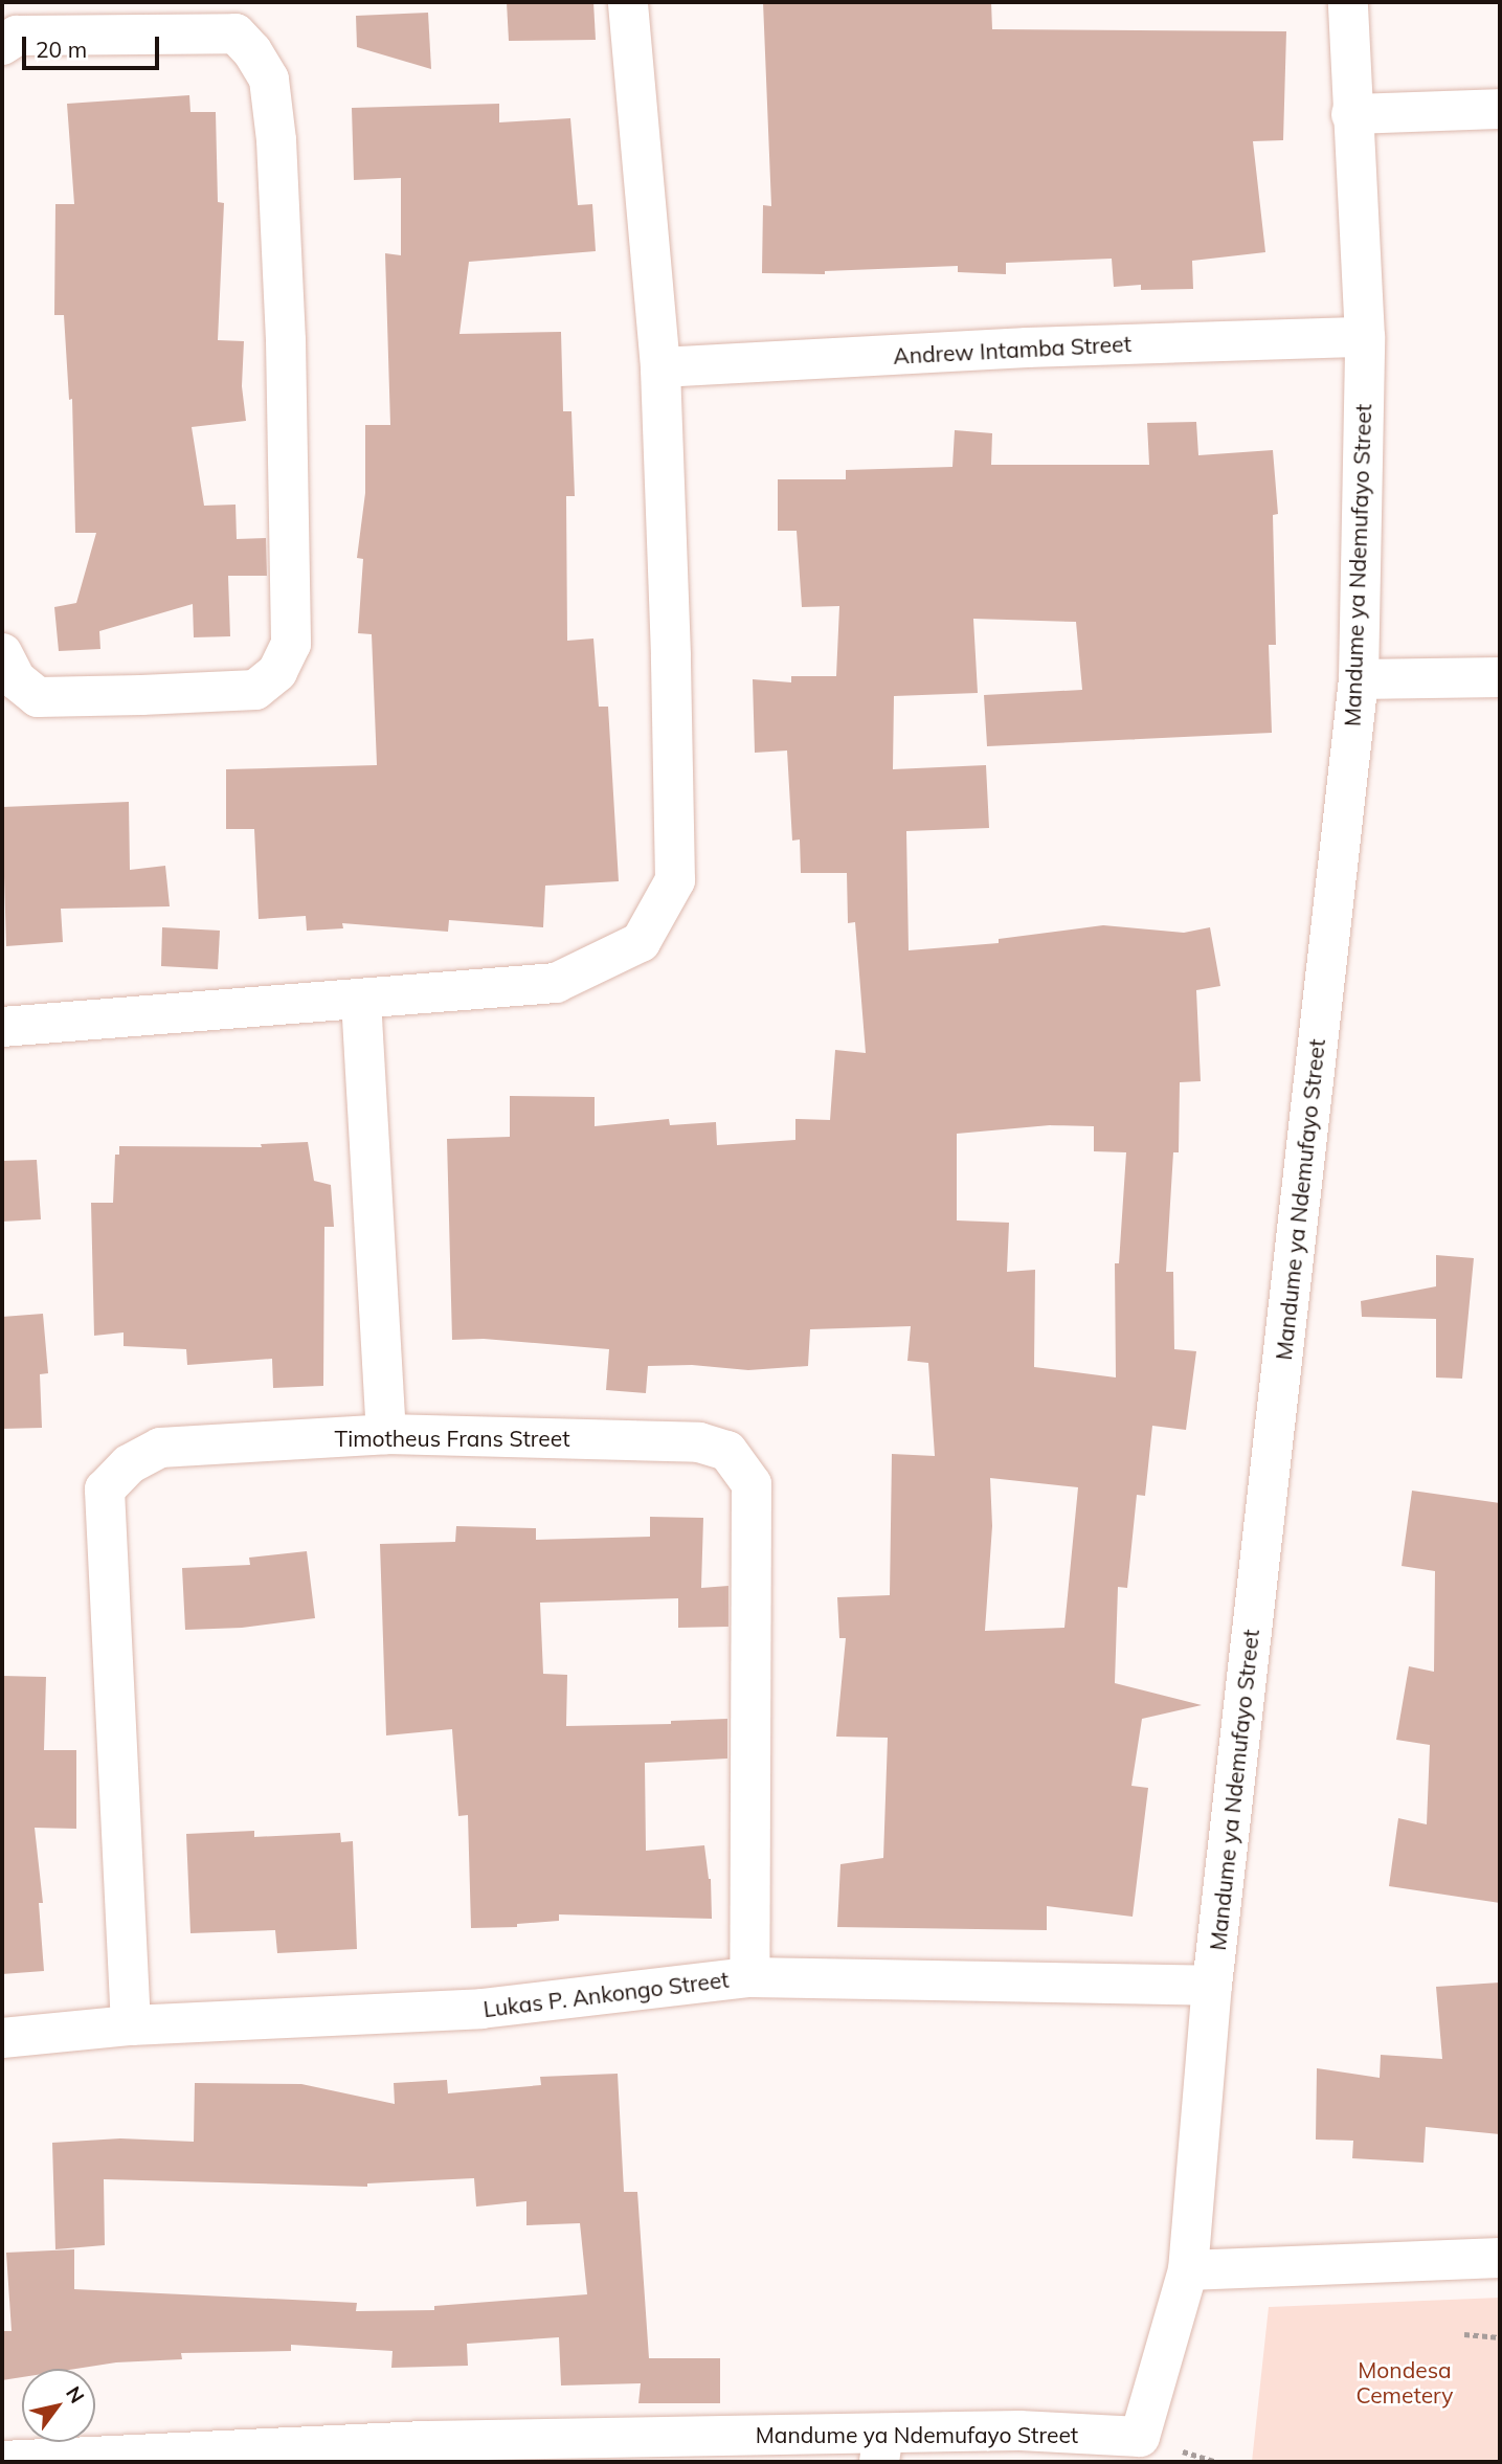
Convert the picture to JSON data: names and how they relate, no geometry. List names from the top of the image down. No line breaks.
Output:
{"streets":{"street":["Andrew Intamba Street","Mandume ya Ndemufayo Street","Timotheus Frans Street","Lukas P. Ankongo Street"]},"crossings":[["Andrew Intamba Street","Mandume ya Ndemufayo Street"],["Mandume ya Ndemufayo Street","Lukas P. Ankongo Street"],["Timotheus Frans Street","Lukas P. Ankongo Street"]],"parks":["Mondesa Cemetery"],"scale_bar":"20 m","north":"top right"}
